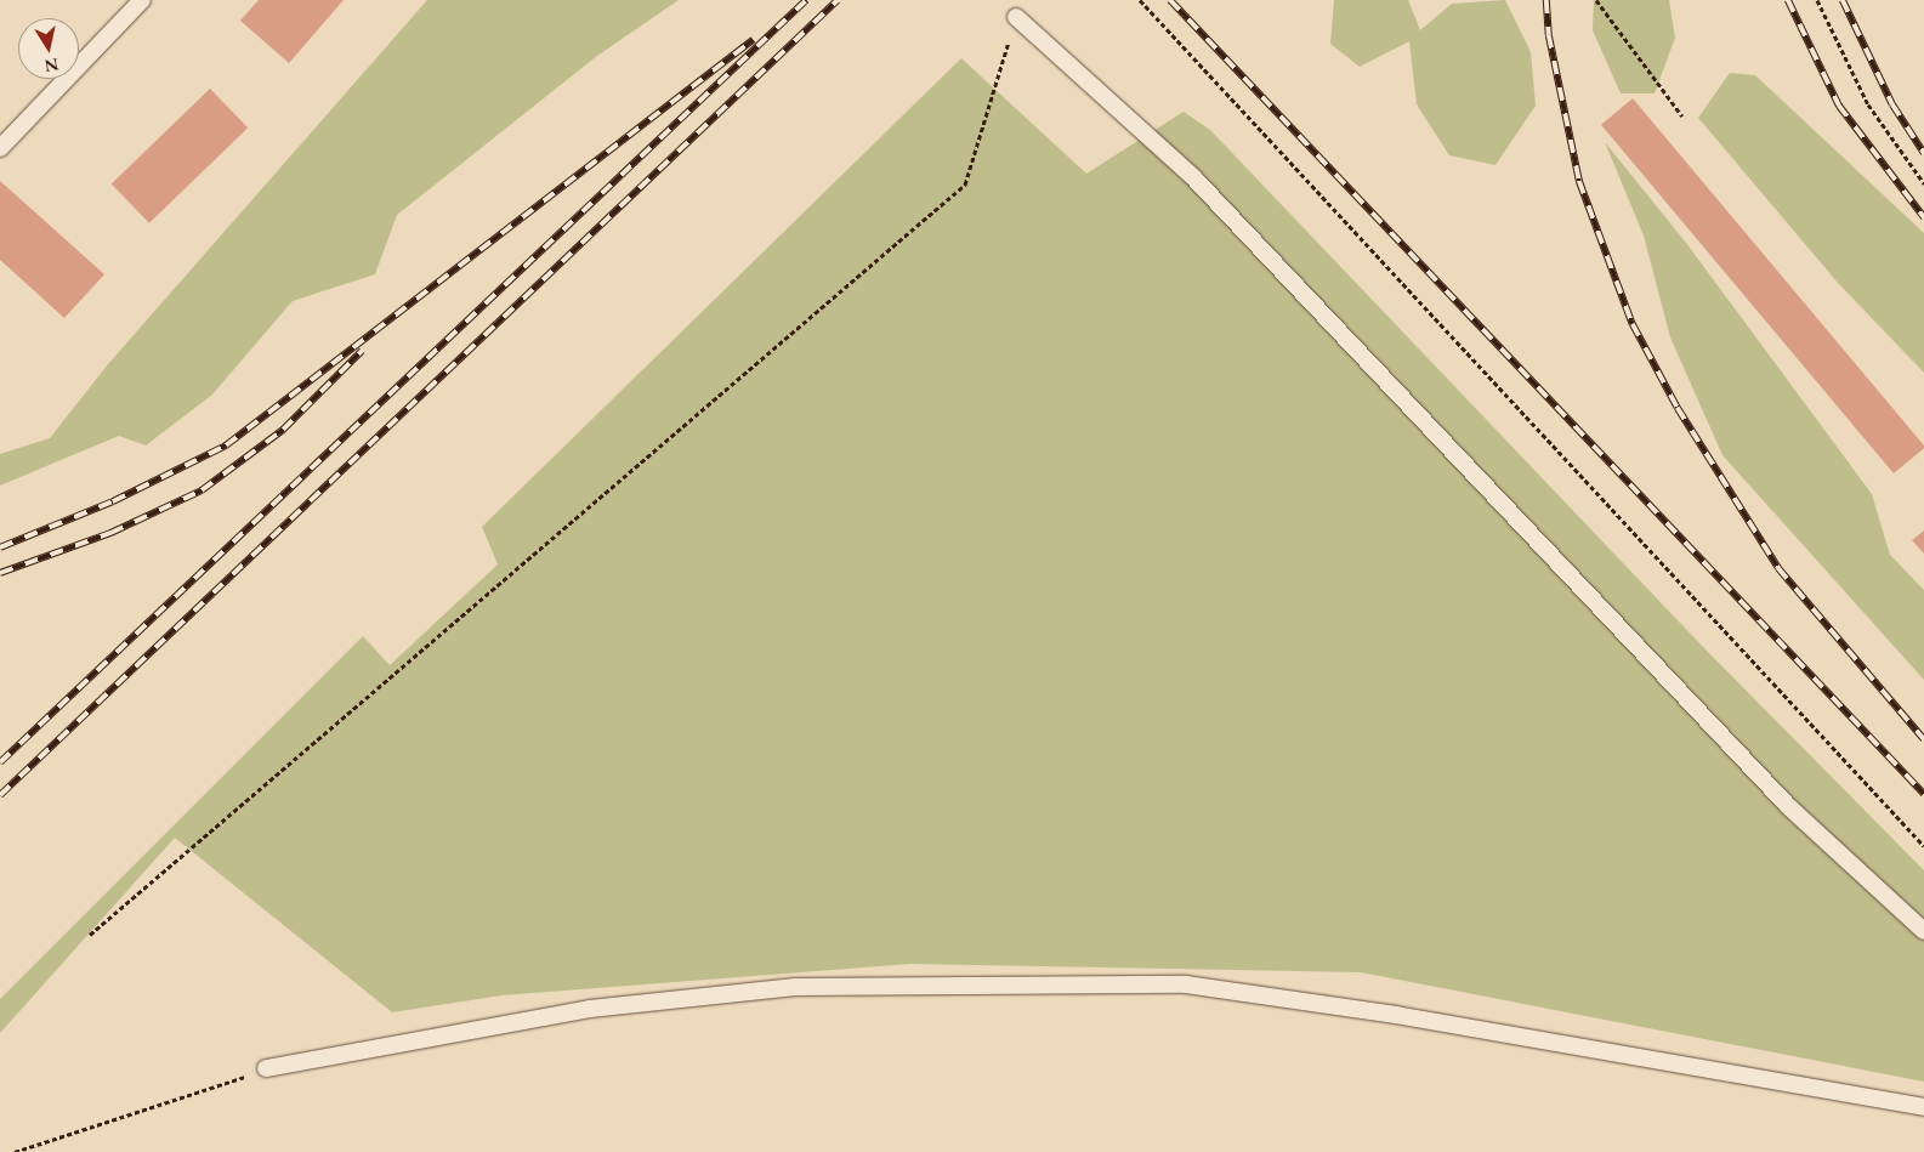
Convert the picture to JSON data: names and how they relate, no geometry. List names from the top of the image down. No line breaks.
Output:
{"north":"bottom"}
